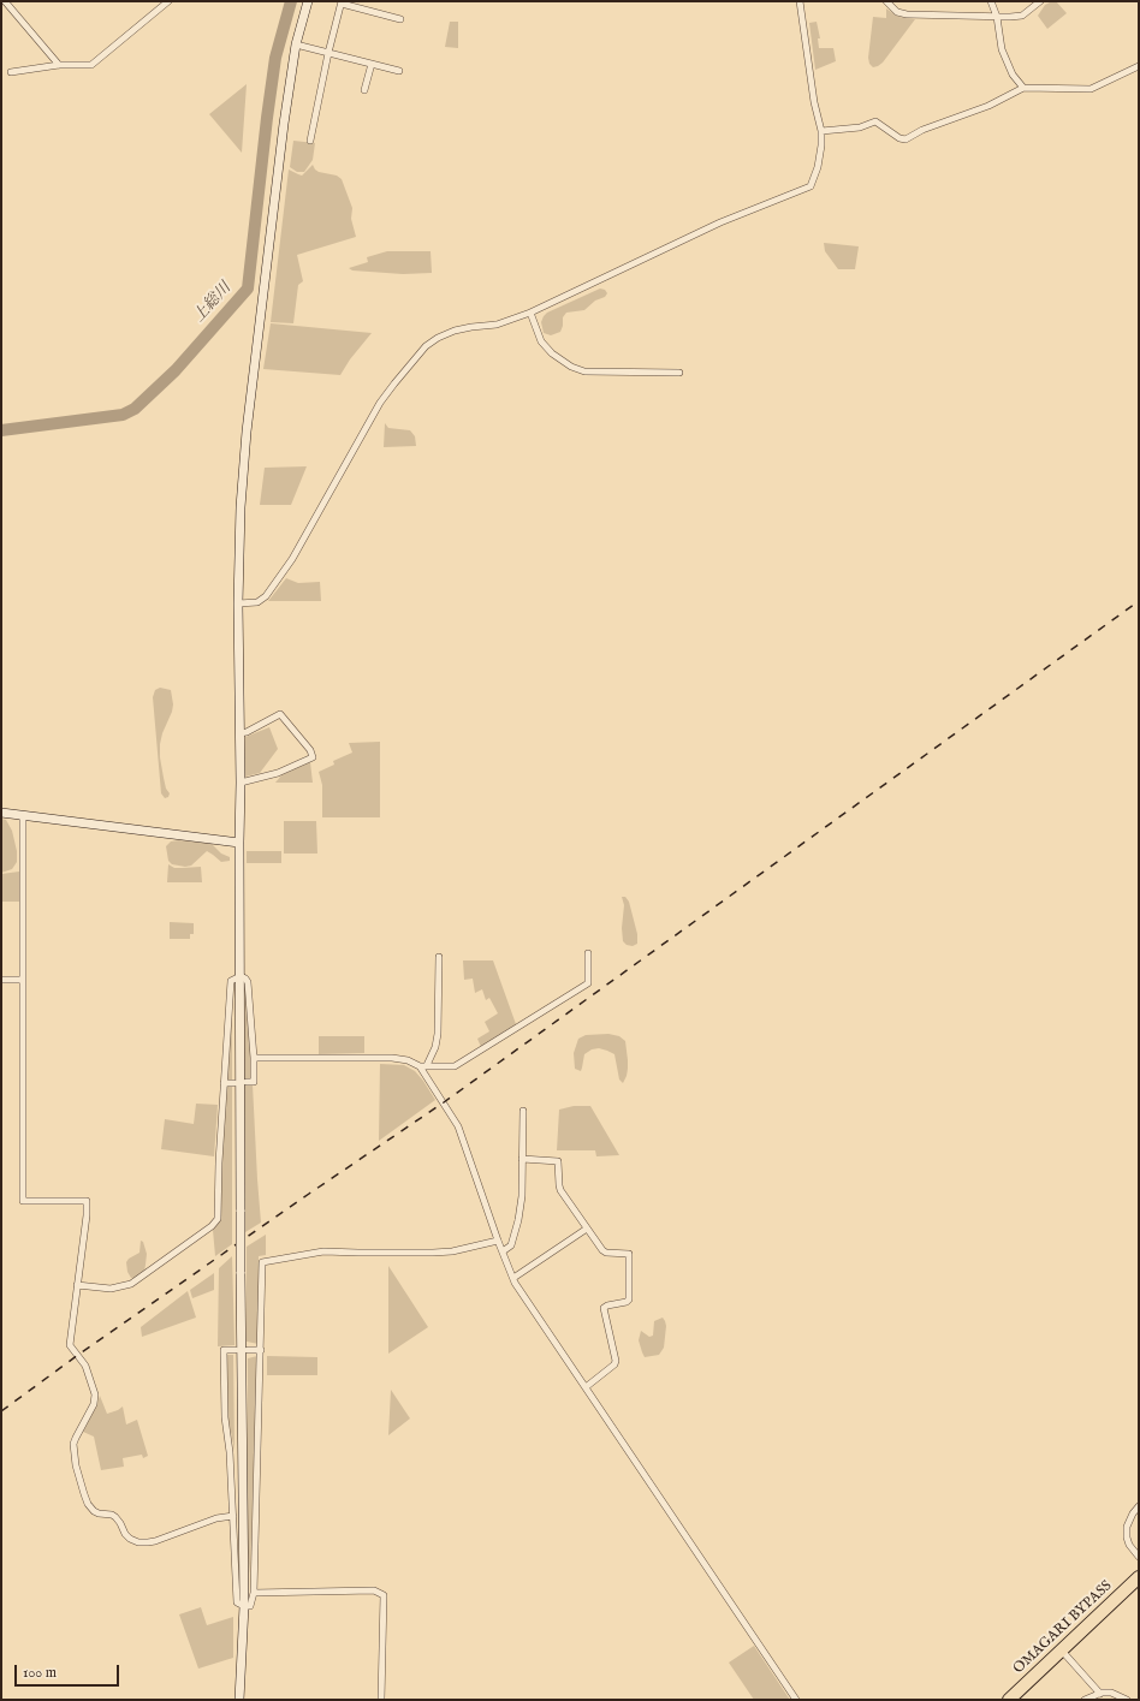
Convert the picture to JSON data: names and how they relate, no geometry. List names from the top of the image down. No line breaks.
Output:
{"streets":{"highway":["OMAGARI BYPASS"]},"water":["上総川"],"scale_bar":"100 m"}
